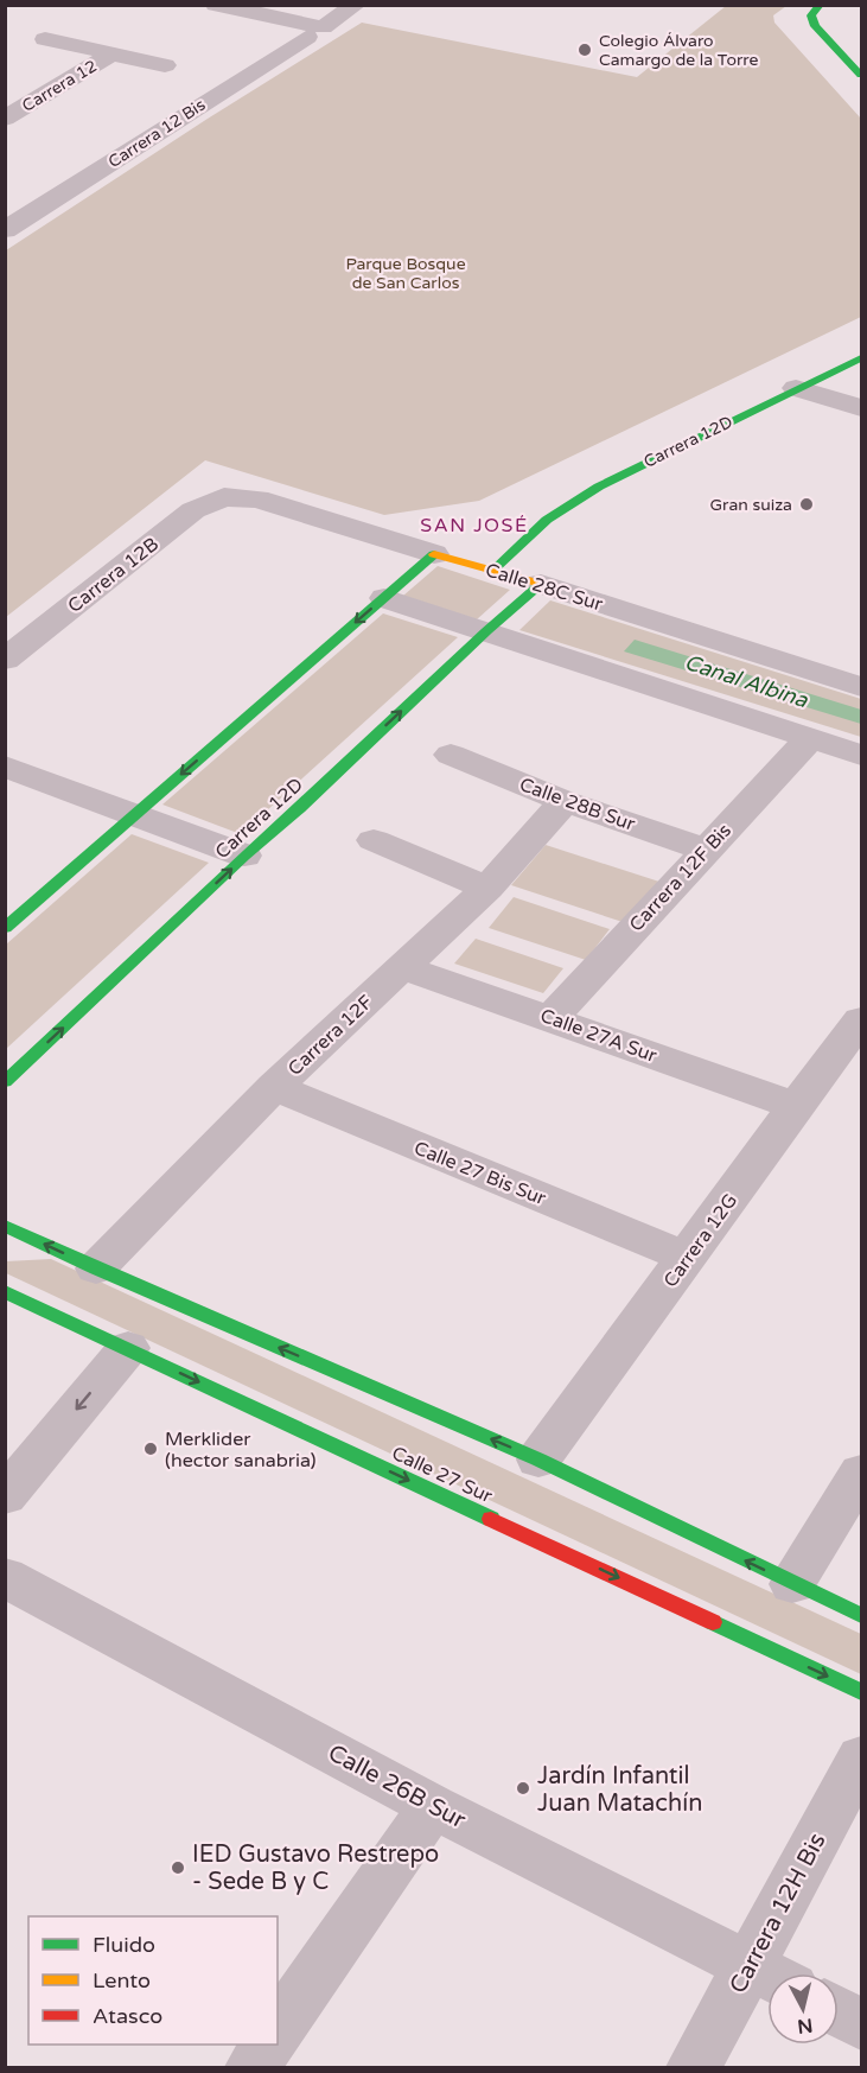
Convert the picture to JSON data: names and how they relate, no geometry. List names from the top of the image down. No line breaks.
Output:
{"streets":{"street":["Carrera 12","Carrera 12 Bis","Carrera 12D","Carrera 12B","Calle 28C Sur","Calle 28B Sur","Carrera 12F Bis","Carrera 12F","Calle 27A Sur","Calle 27 Bis Sur","Carrera 12G","Calle 27 Sur","Calle 26B Sur","Carrera 12H Bis"]},"crossings":[["Carrera 12D","Calle 28C Sur"],["Carrera 12B","Calle 28C Sur"],["Calle 28B Sur","Carrera 12F Bis"],["Calle 28B Sur","Carrera 12F"],["Carrera 12F Bis","Calle 27A Sur"],["Carrera 12F","Calle 27A Sur"],["Carrera 12F","Calle 27 Bis Sur"],["Calle 27A Sur","Carrera 12G"],["Calle 27 Bis Sur","Carrera 12G"]],"districts":["SAN JOSÉ"],"water":["Canal Albina"],"parks":["Parque Bosque de San Carlos"],"places":["Colegio Álvaro Camargo de la Torre","Gran suiza","Merklider (hector sanabria)","Jardín Infantil Juan Matachín","IED Gustavo Restrepo - Sede B y C"],"legend":["Fluido","Lento","Atasco"],"north":"bottom"}
